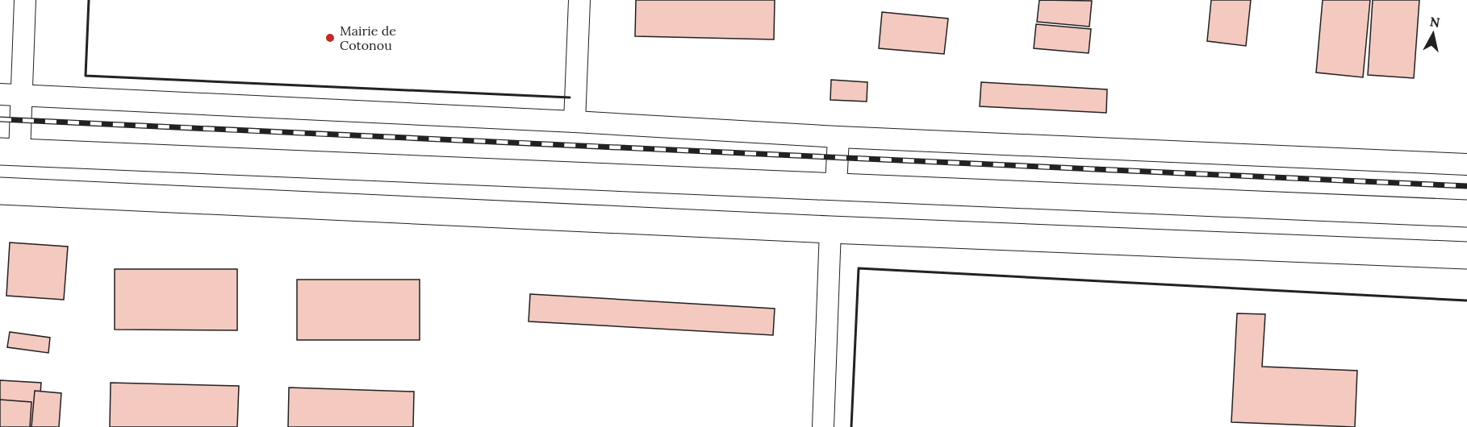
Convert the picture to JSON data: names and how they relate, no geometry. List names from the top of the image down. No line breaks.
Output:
{"places":["Mairie de Cotonou"],"north":"top"}
